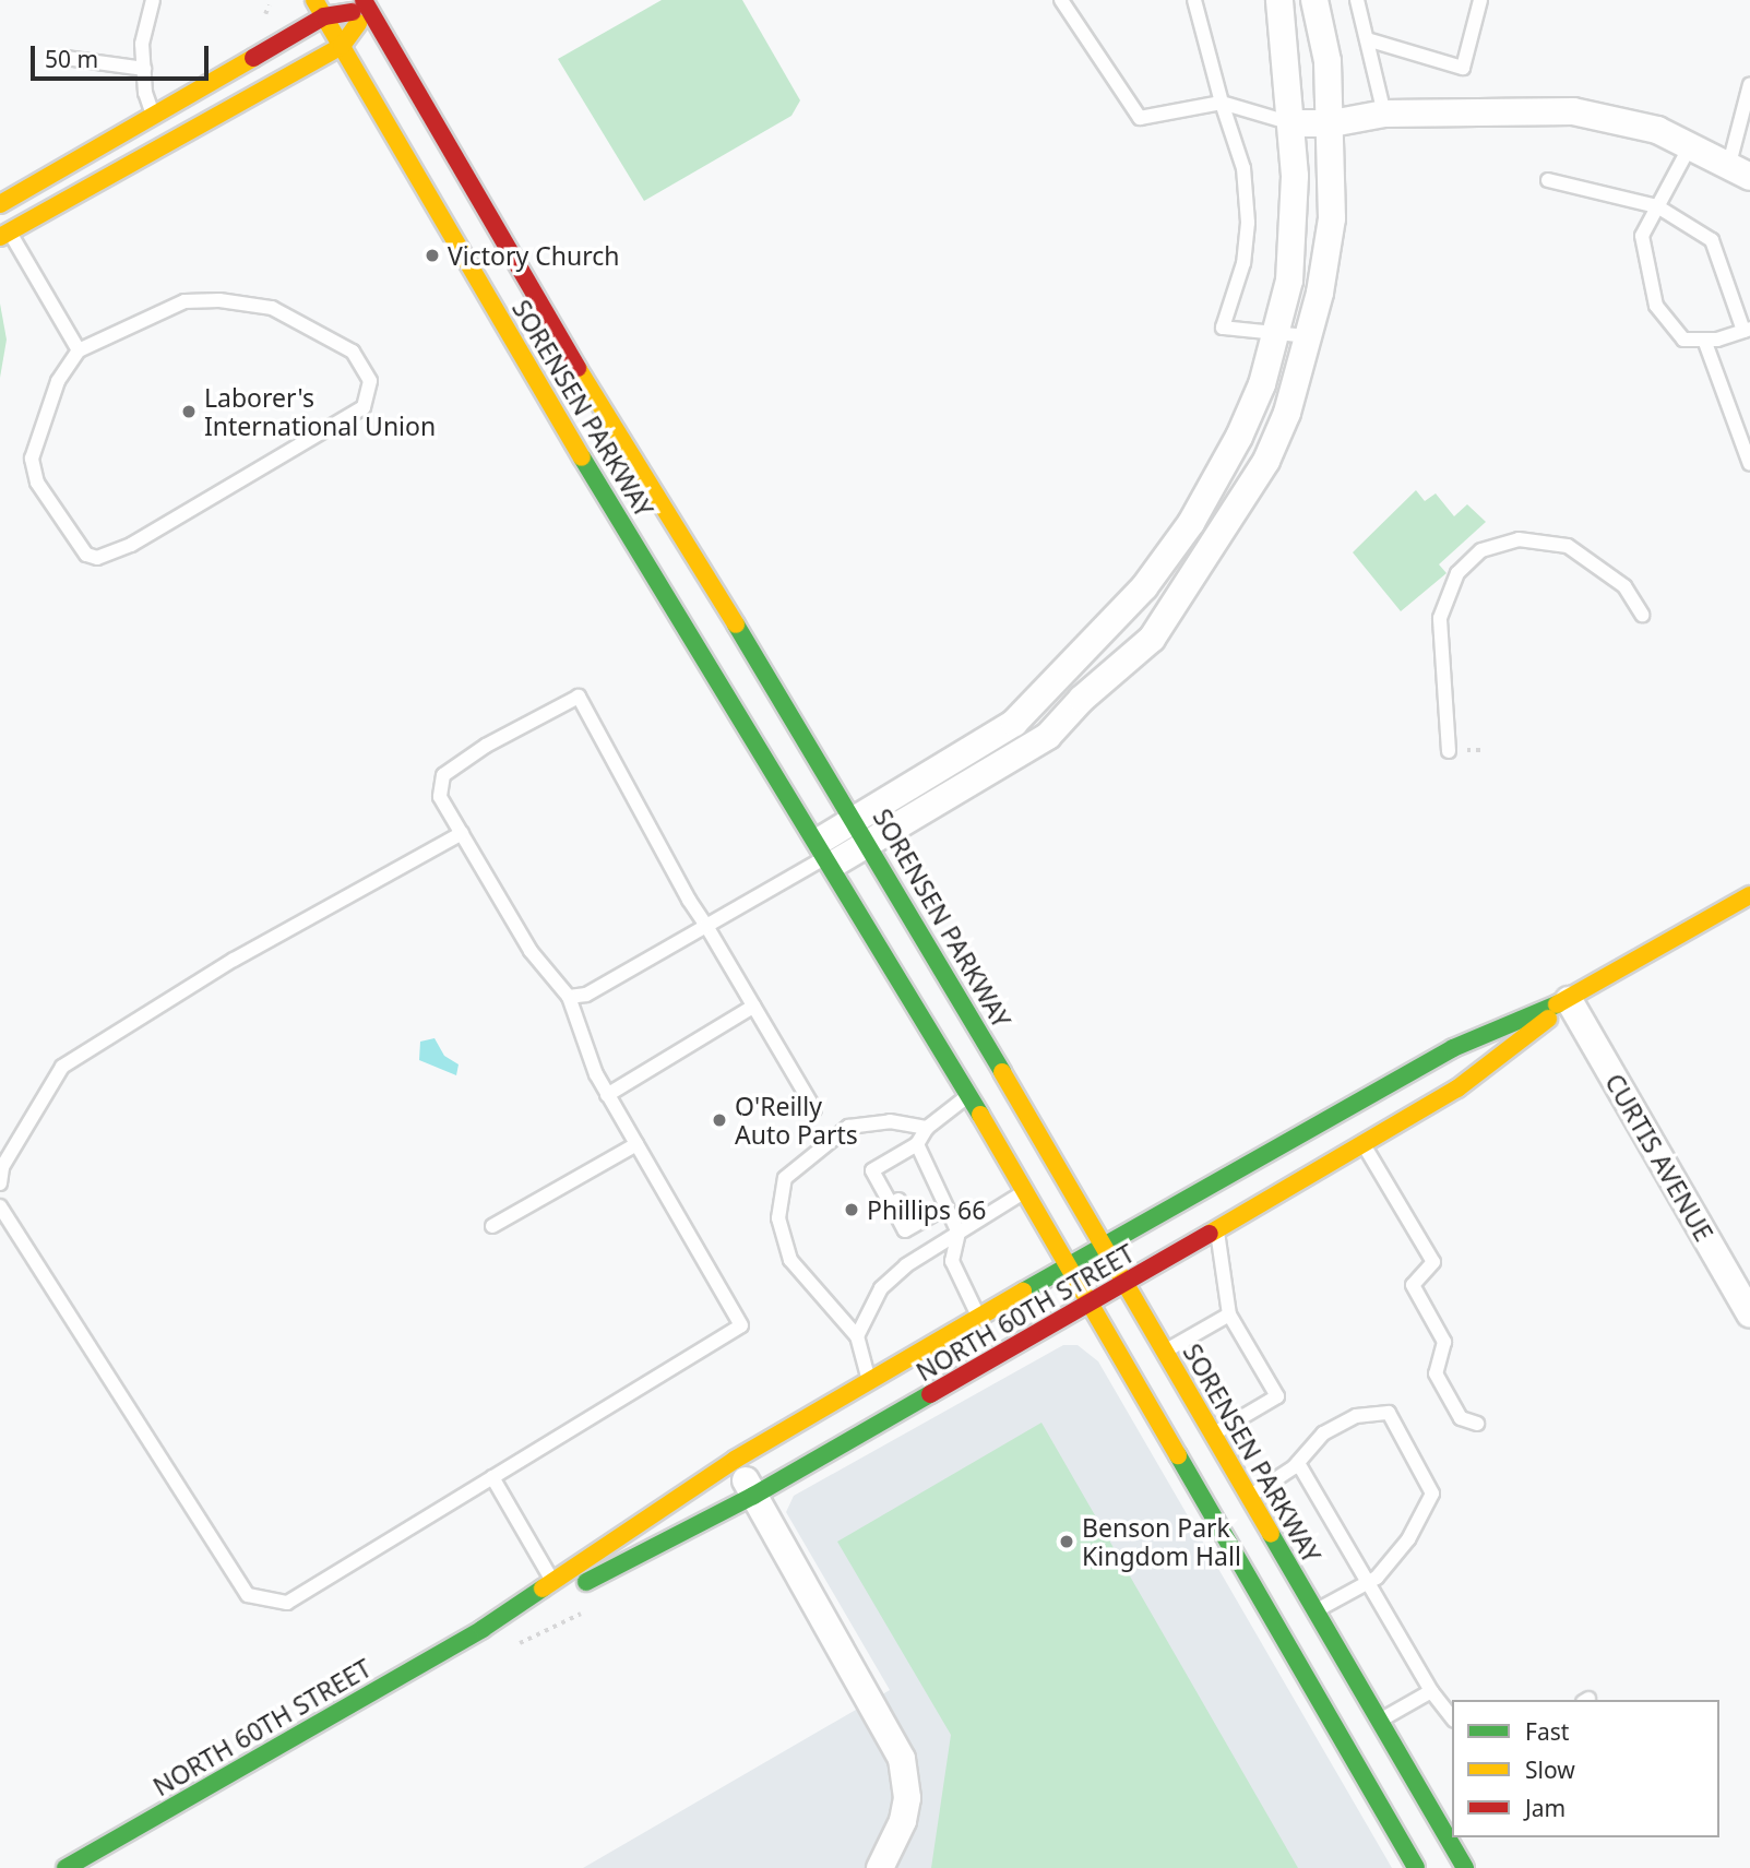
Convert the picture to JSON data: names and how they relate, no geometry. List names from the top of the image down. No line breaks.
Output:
{"streets":{"main road":["SORENSEN PARKWAY","NORTH 60TH STREET"],"street":["CURTIS AVENUE"]},"crossings":[["SORENSEN PARKWAY","NORTH 60TH STREET"],["CURTIS AVENUE","NORTH 60TH STREET"]],"places":["Victory Church","Laborer's International Union","O'Reilly Auto Parts","Phillips 66","Benson Park Kingdom Hall"],"legend":["Fast","Slow","Jam"],"scale_bar":"50 m"}
